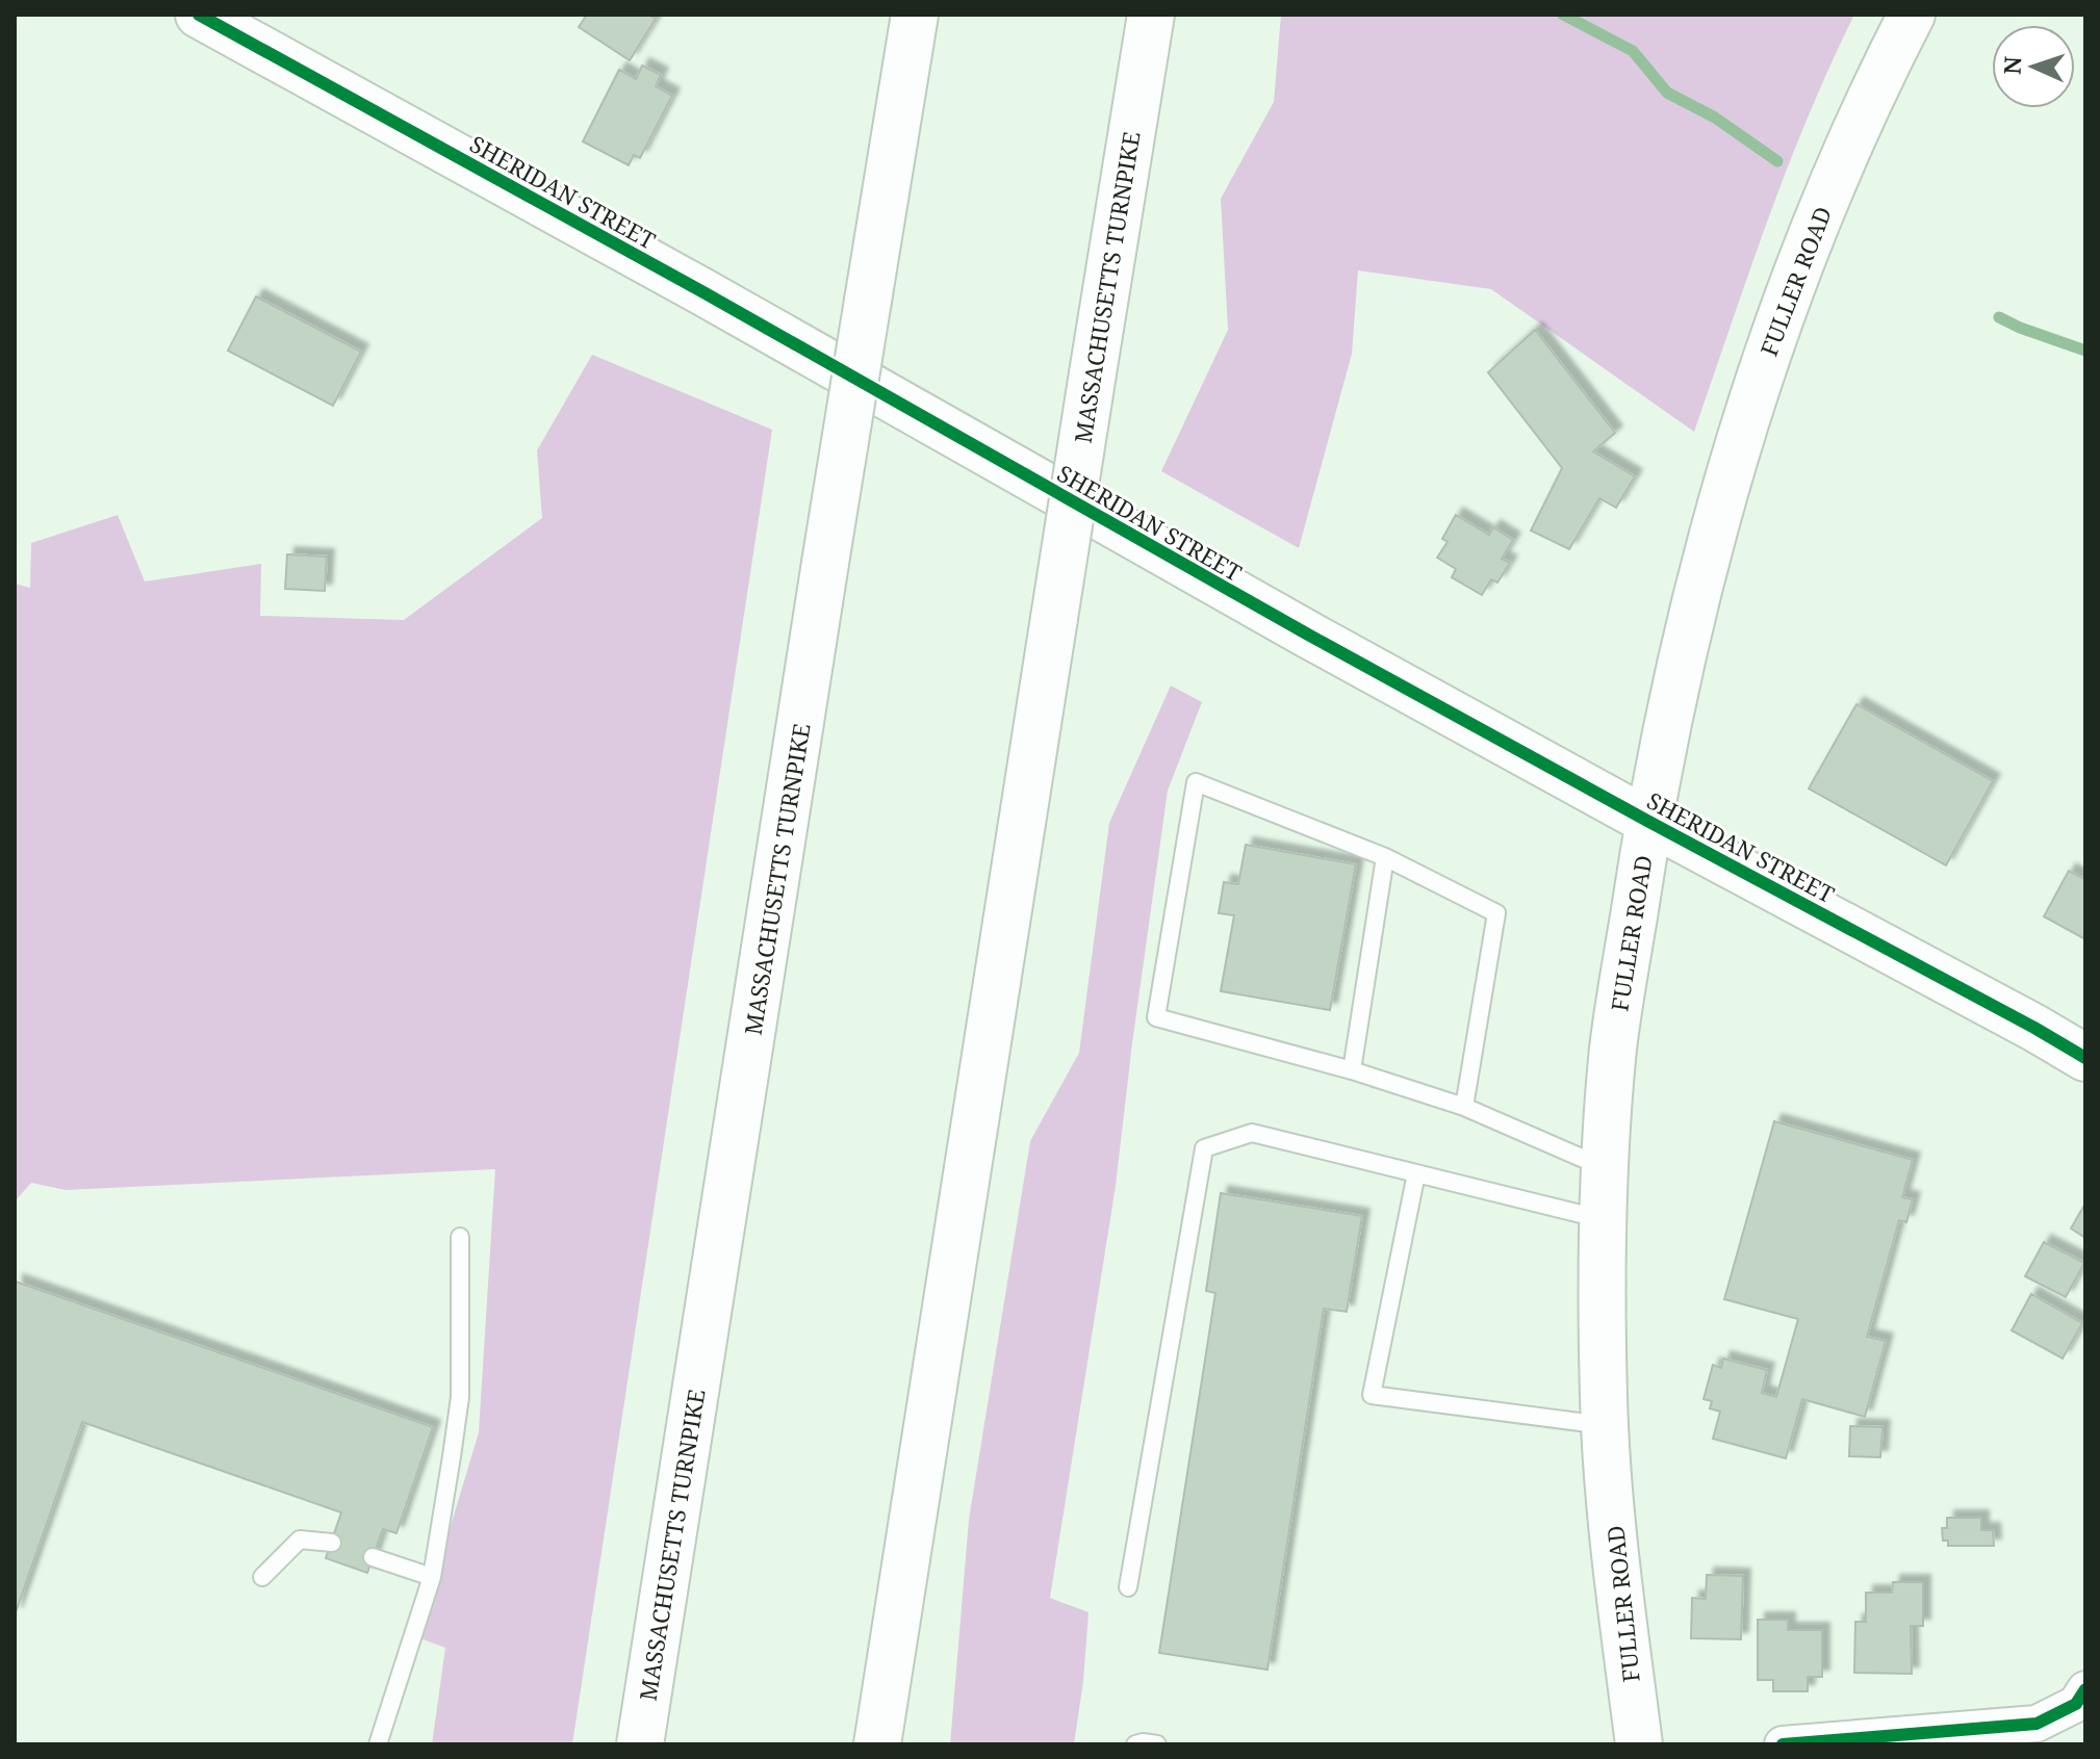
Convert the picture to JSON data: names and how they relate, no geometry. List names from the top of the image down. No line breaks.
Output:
{"streets":{"main road":["SHERIDAN STREET","FULLER ROAD","MASSACHUSETTS TURNPIKE"]},"crossings":[["SHERIDAN STREET","FULLER ROAD"]],"north":"left"}
